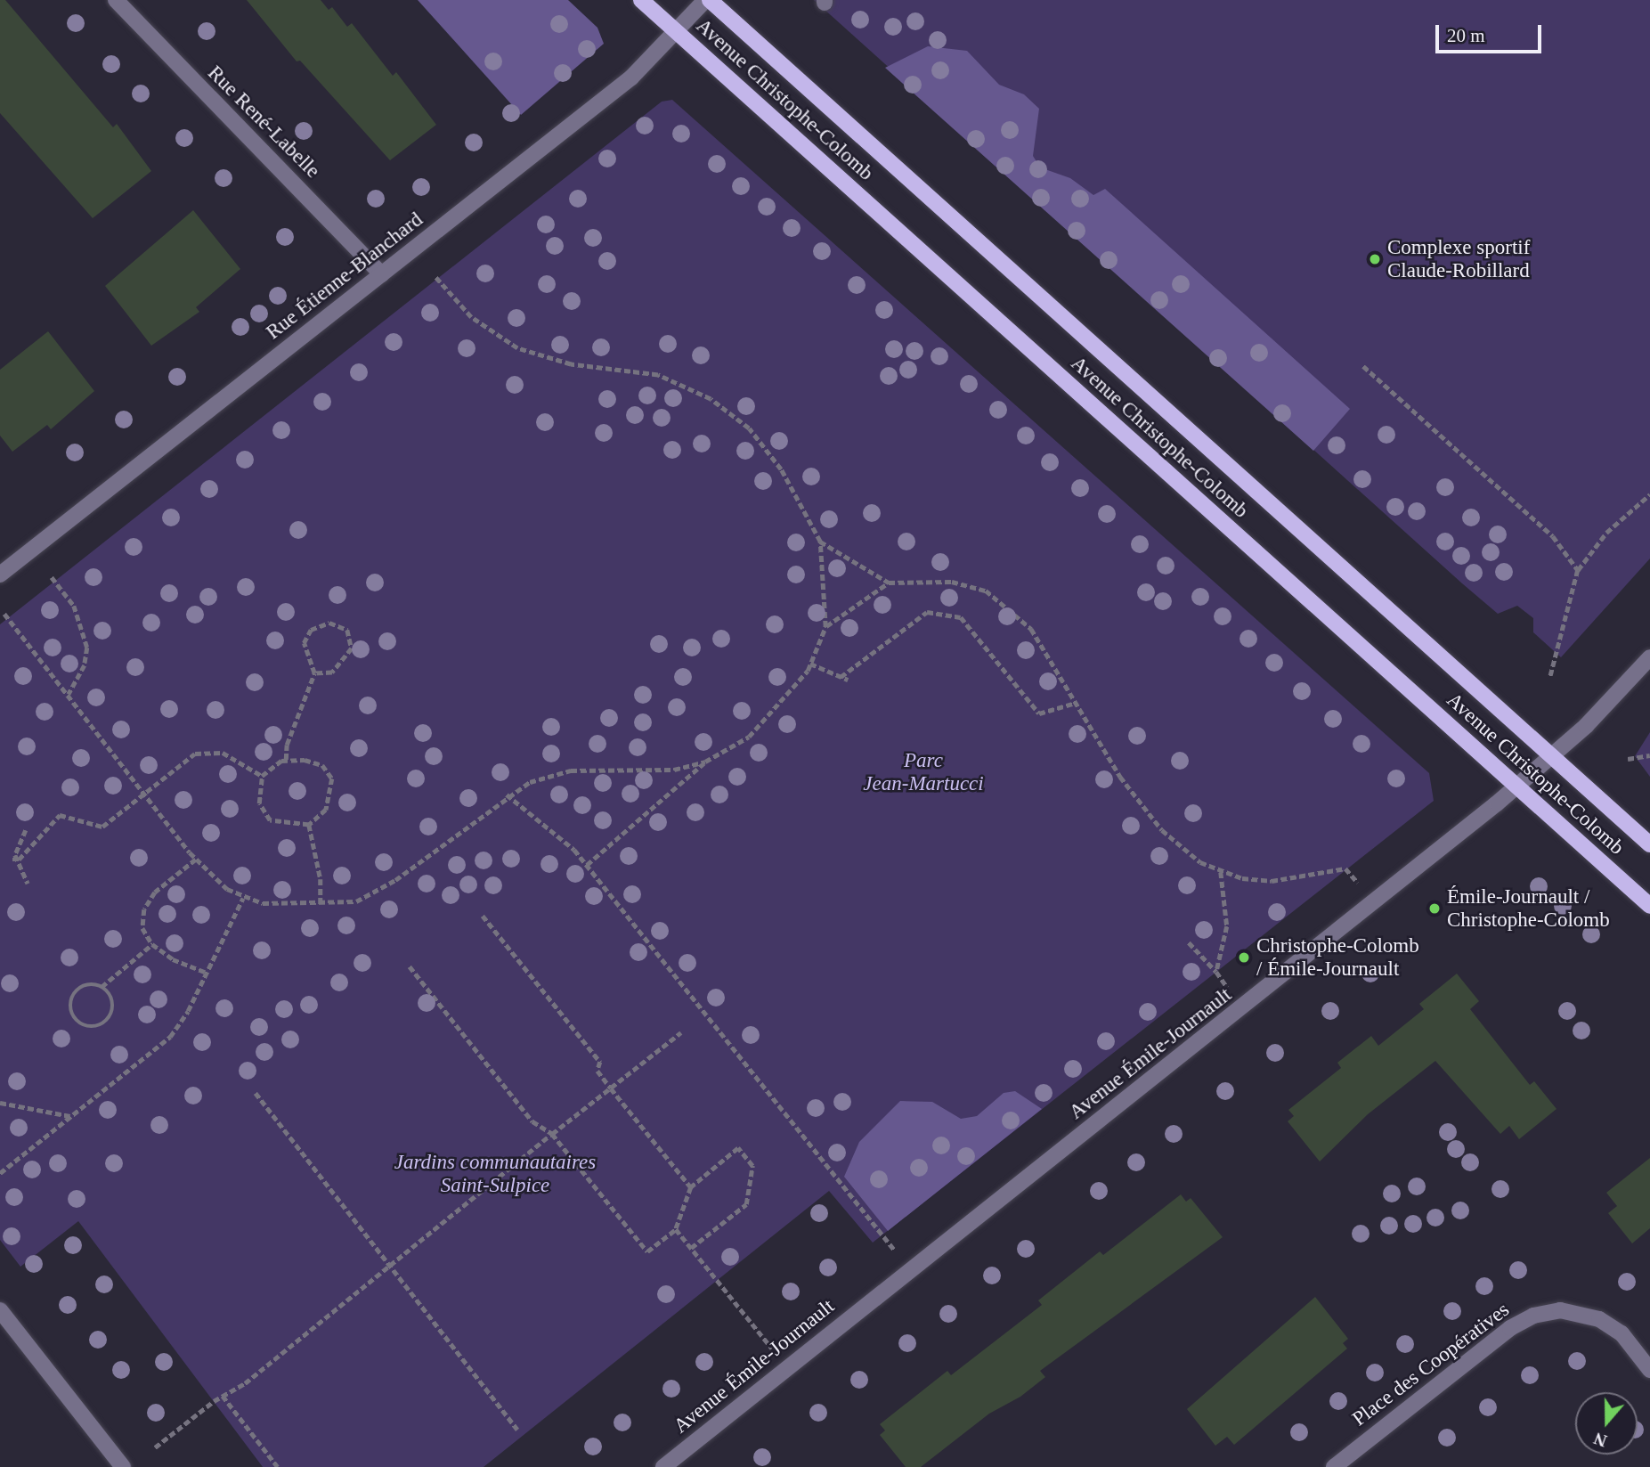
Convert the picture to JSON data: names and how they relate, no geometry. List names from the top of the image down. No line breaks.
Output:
{"streets":{"main road":["Avenue Christophe-Colomb"],"street":["Rue René-Labelle","Rue Étienne-Blanchard","Avenue Émile-Journault","Place des Coopératives"]},"crossings":[["Avenue Christophe-Colomb","Rue Étienne-Blanchard"],["Avenue Christophe-Colomb","Avenue Émile-Journault"],["Rue René-Labelle","Rue Étienne-Blanchard"]],"parks":["Parc Jean-Martucci","Jardins communautaires Saint-Sulpice"],"places":["Complexe sportif Claude-Robillard","Émile-Journault / Christophe-Colomb","Christophe-Colomb / Émile-Journault"],"scale_bar":"20 m","north":"bottom"}
